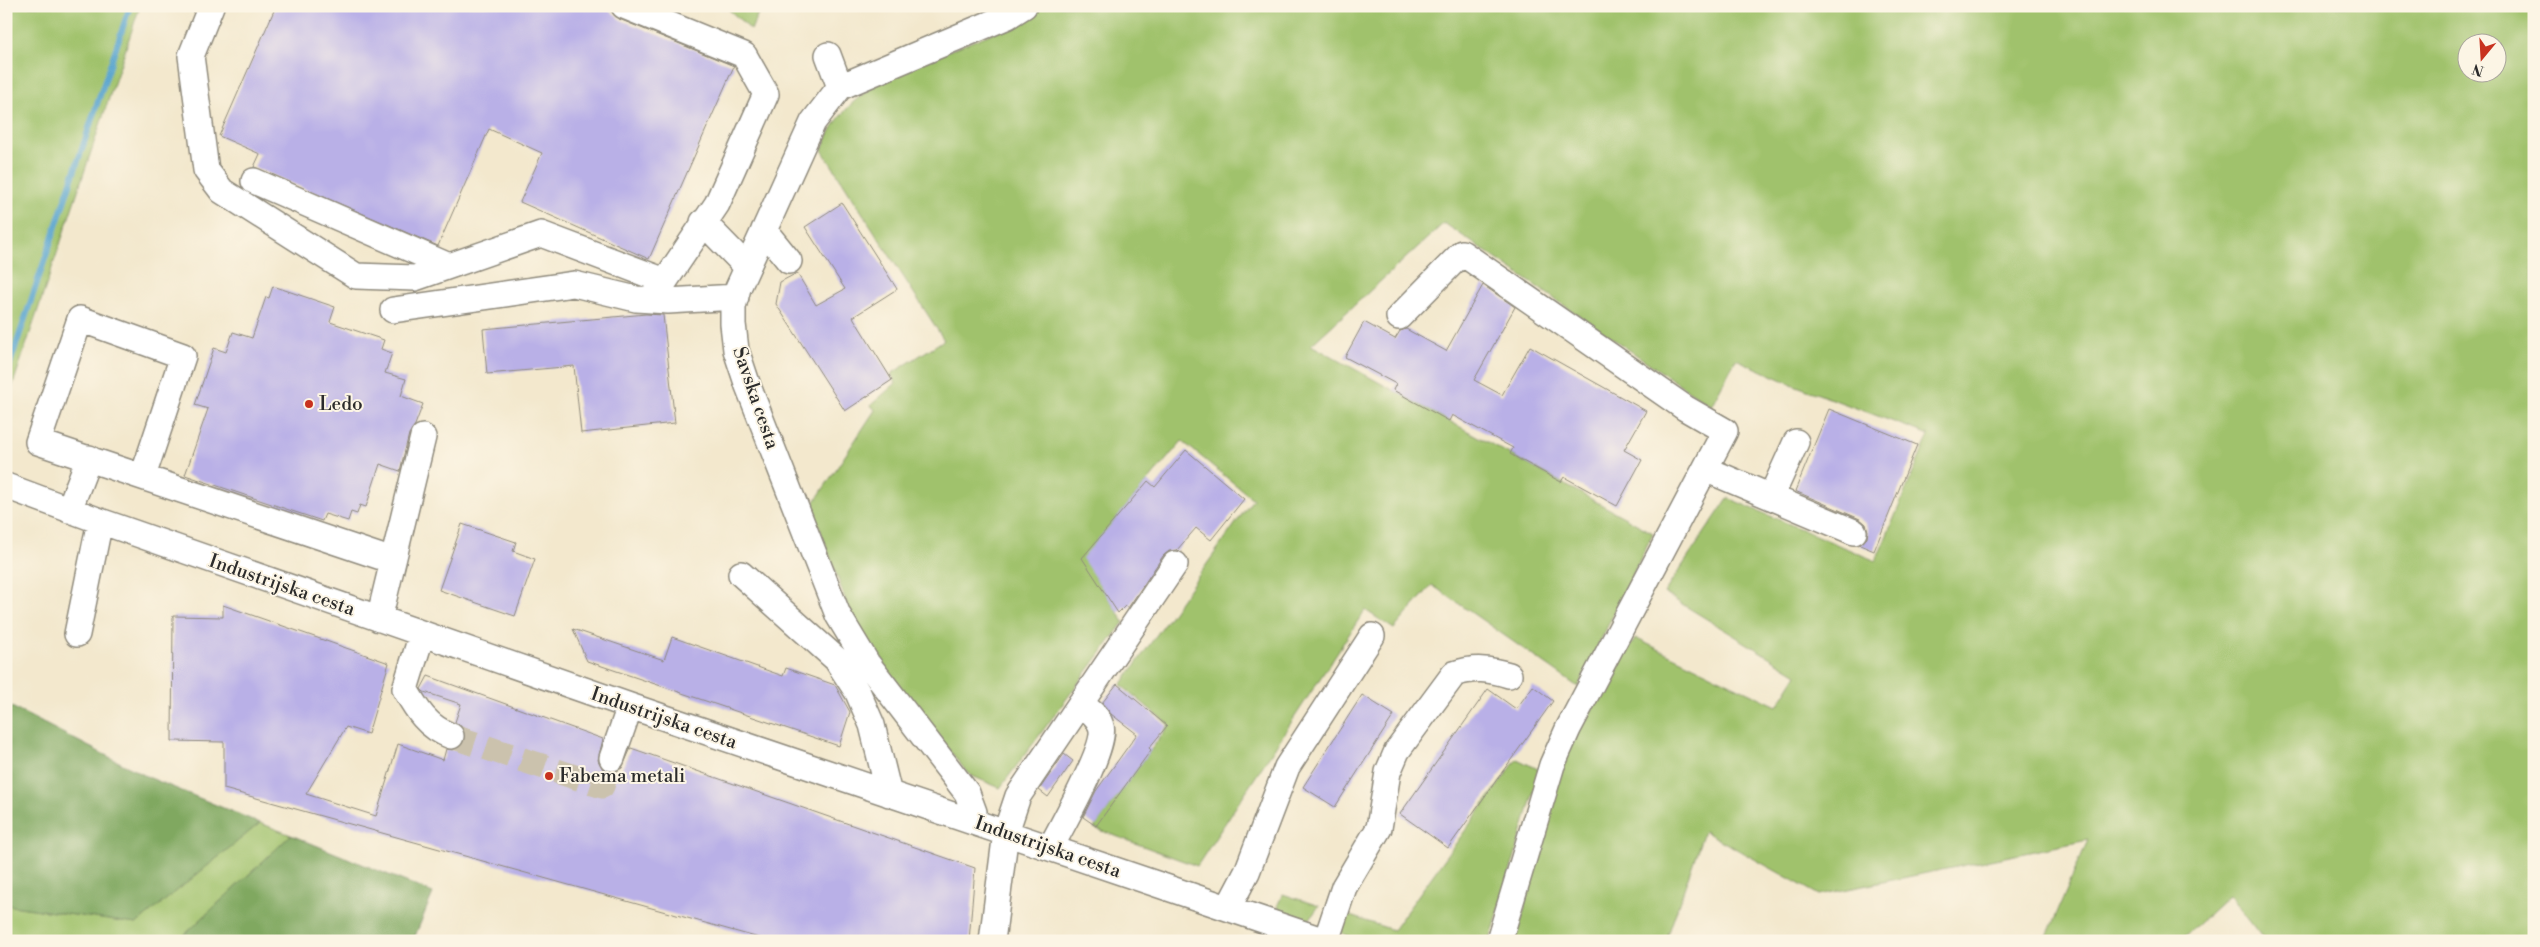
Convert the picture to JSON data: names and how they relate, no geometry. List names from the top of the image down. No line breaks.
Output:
{"streets":{"street":["Savska cesta","Industrijska cesta"]},"crossings":[["Savska cesta","Industrijska cesta"]],"places":["Ledo","Fabema metali"],"north":"bottom"}
